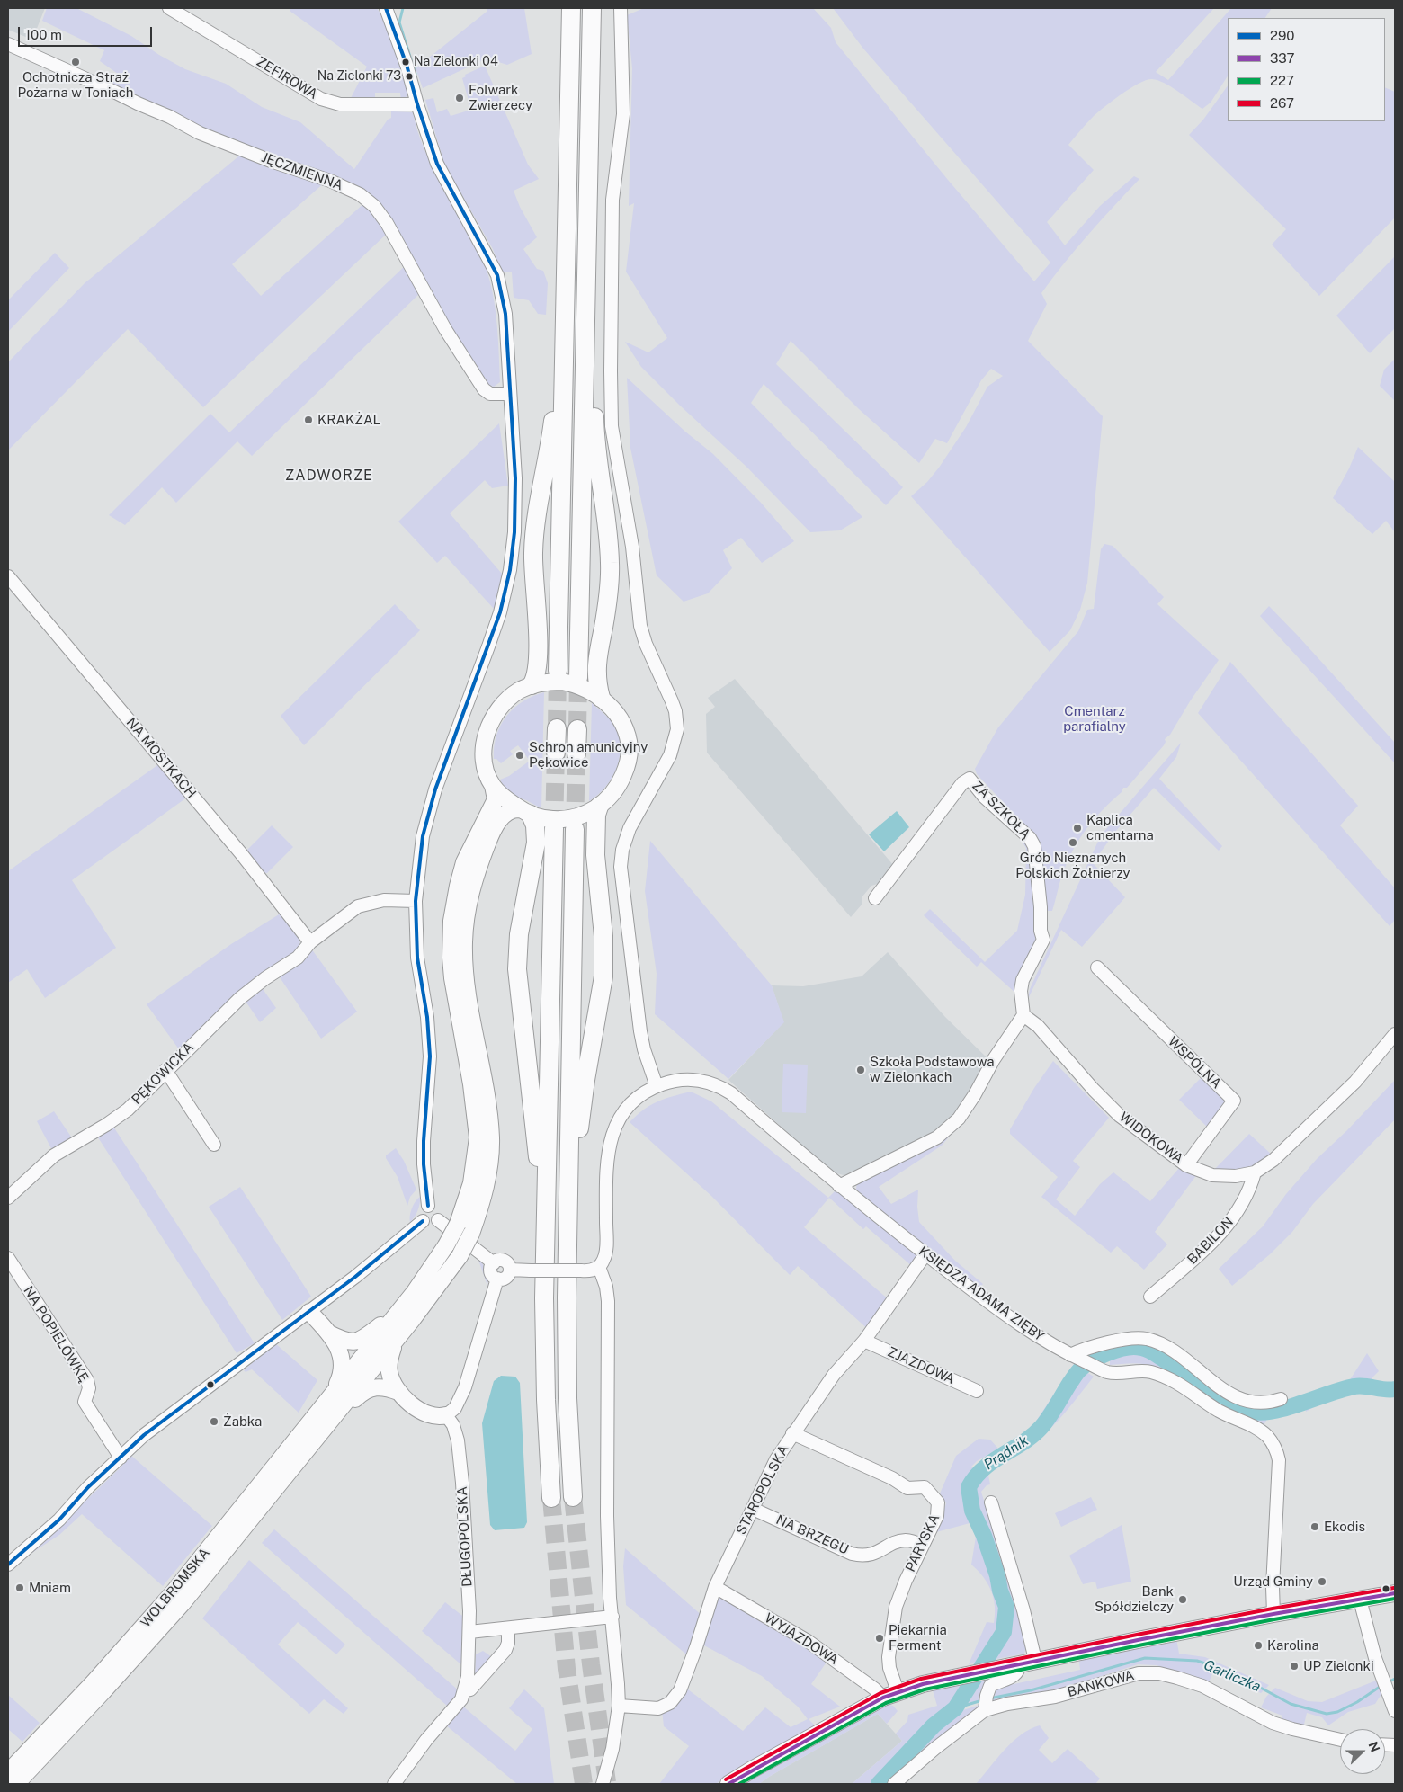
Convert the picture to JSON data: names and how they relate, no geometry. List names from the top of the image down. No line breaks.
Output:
{"streets":{"main road":["WOLBROMSKA"],"street":["ZEFIROWA","JĘCZMIENNA","NA MOSTKACH","ZA SZKOŁĄ","WSPÓLNA","PĘKOWICKA","WIDOKOWA","BABILON","KSIĘDZA ADAMA ZIĘBY","NA POPIELÓWKĘ","ZJAZDOWA","STAROPOLSKA","NA BRZEGU","DŁUGOPOLSKA","PARYSKA","WYJAZDOWA","BANKOWA"]},"crossings":[["NA MOSTKACH","PĘKOWICKA"],["ZA SZKOŁĄ","WIDOKOWA"],["WSPÓLNA","WIDOKOWA"],["WIDOKOWA","BABILON"],["KSIĘDZA ADAMA ZIĘBY","STAROPOLSKA"],["ZJAZDOWA","STAROPOLSKA"],["STAROPOLSKA","NA BRZEGU"],["STAROPOLSKA","PARYSKA"],["STAROPOLSKA","WYJAZDOWA"],["NA BRZEGU","PARYSKA"],["PARYSKA","WYJAZDOWA"]],"districts":["ZADWORZE"],"water":["Prądnik","Garliczka"],"parks":["Cmentarz parafialny"],"places":["Ochotnicza Straż Pożarna w Toniach","Na Zielonki 04","Na Zielonki 73","Folwark Zwierzęcy","KRAKŻAL","Schron amunicyjny Pękowice","Kaplica cmentarna","Grób Nieznanych Polskich Żołnierzy","Szkoła Podstawowa w Zielonkach","Żabka","Ekodis","Urząd Gminy","Mniam","Bank Spółdzielczy","Piekarnia Ferment","Karolina","UP Zielonki"],"lines":["transit line 290","transit line 267","transit line 337","transit line 227"],"legend":["290","337","227","267"],"scale_bar":"100 m","north":"right"}
